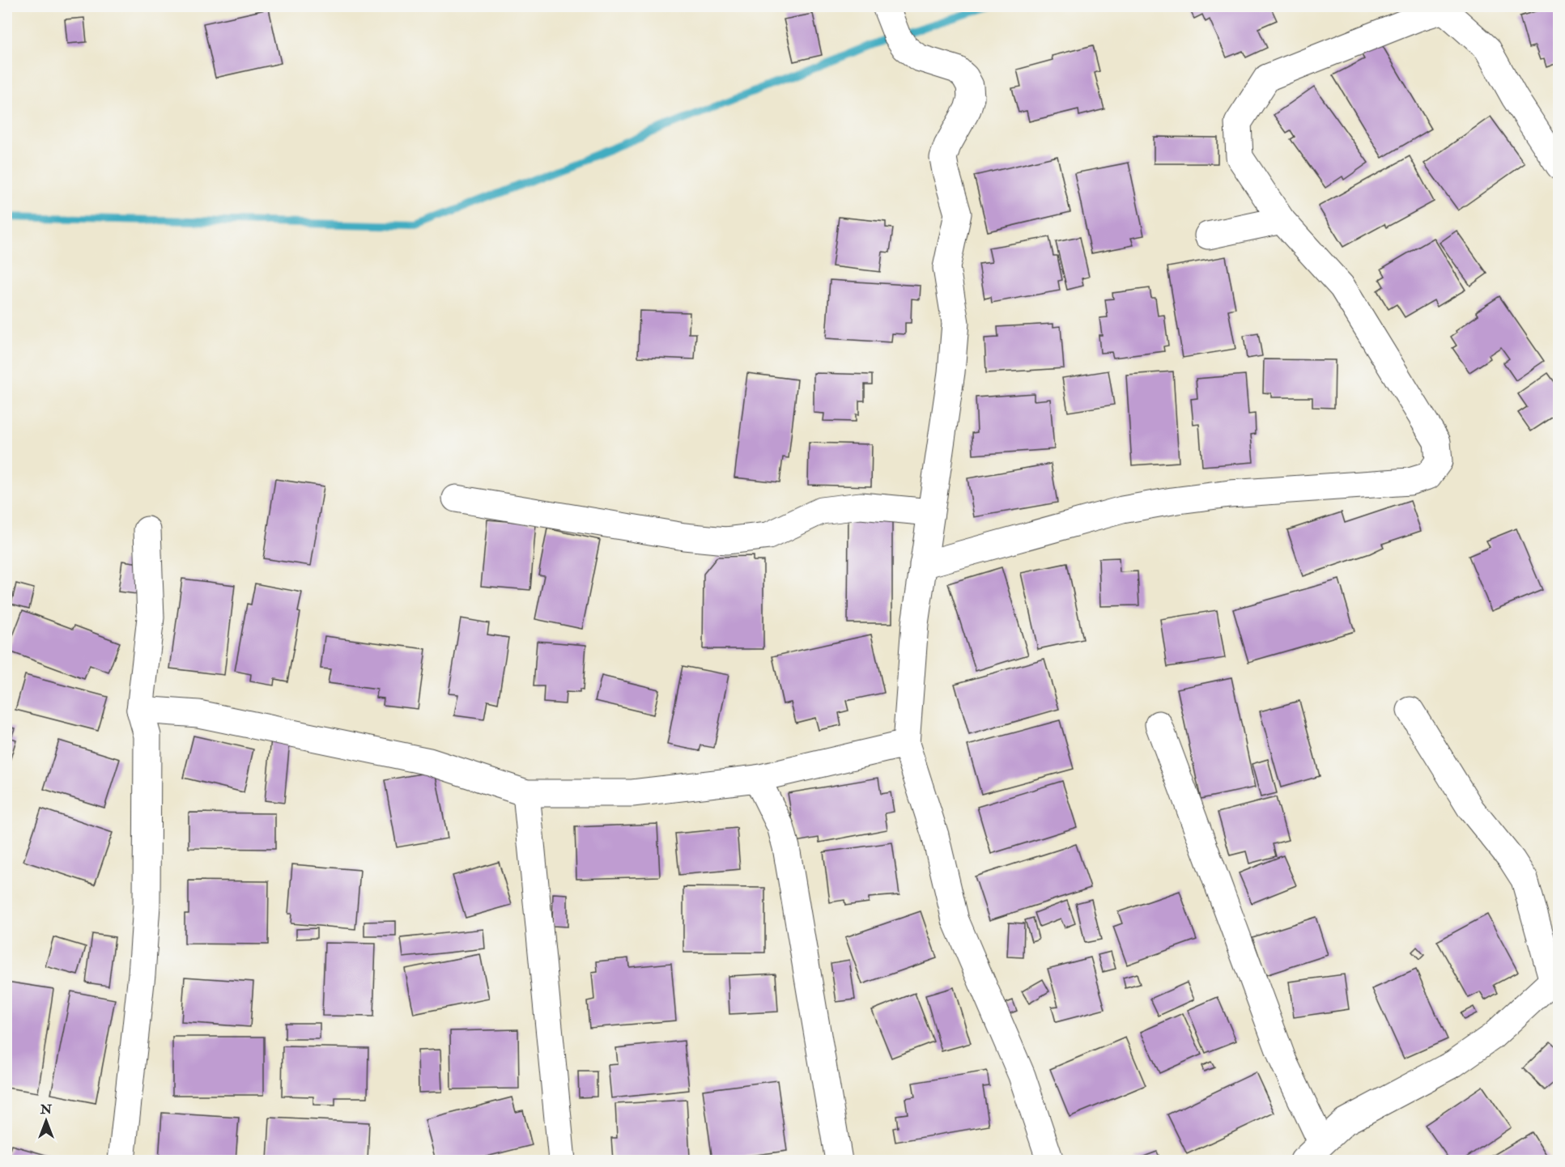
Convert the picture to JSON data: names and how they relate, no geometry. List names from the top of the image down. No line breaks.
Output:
{"north":"top"}
